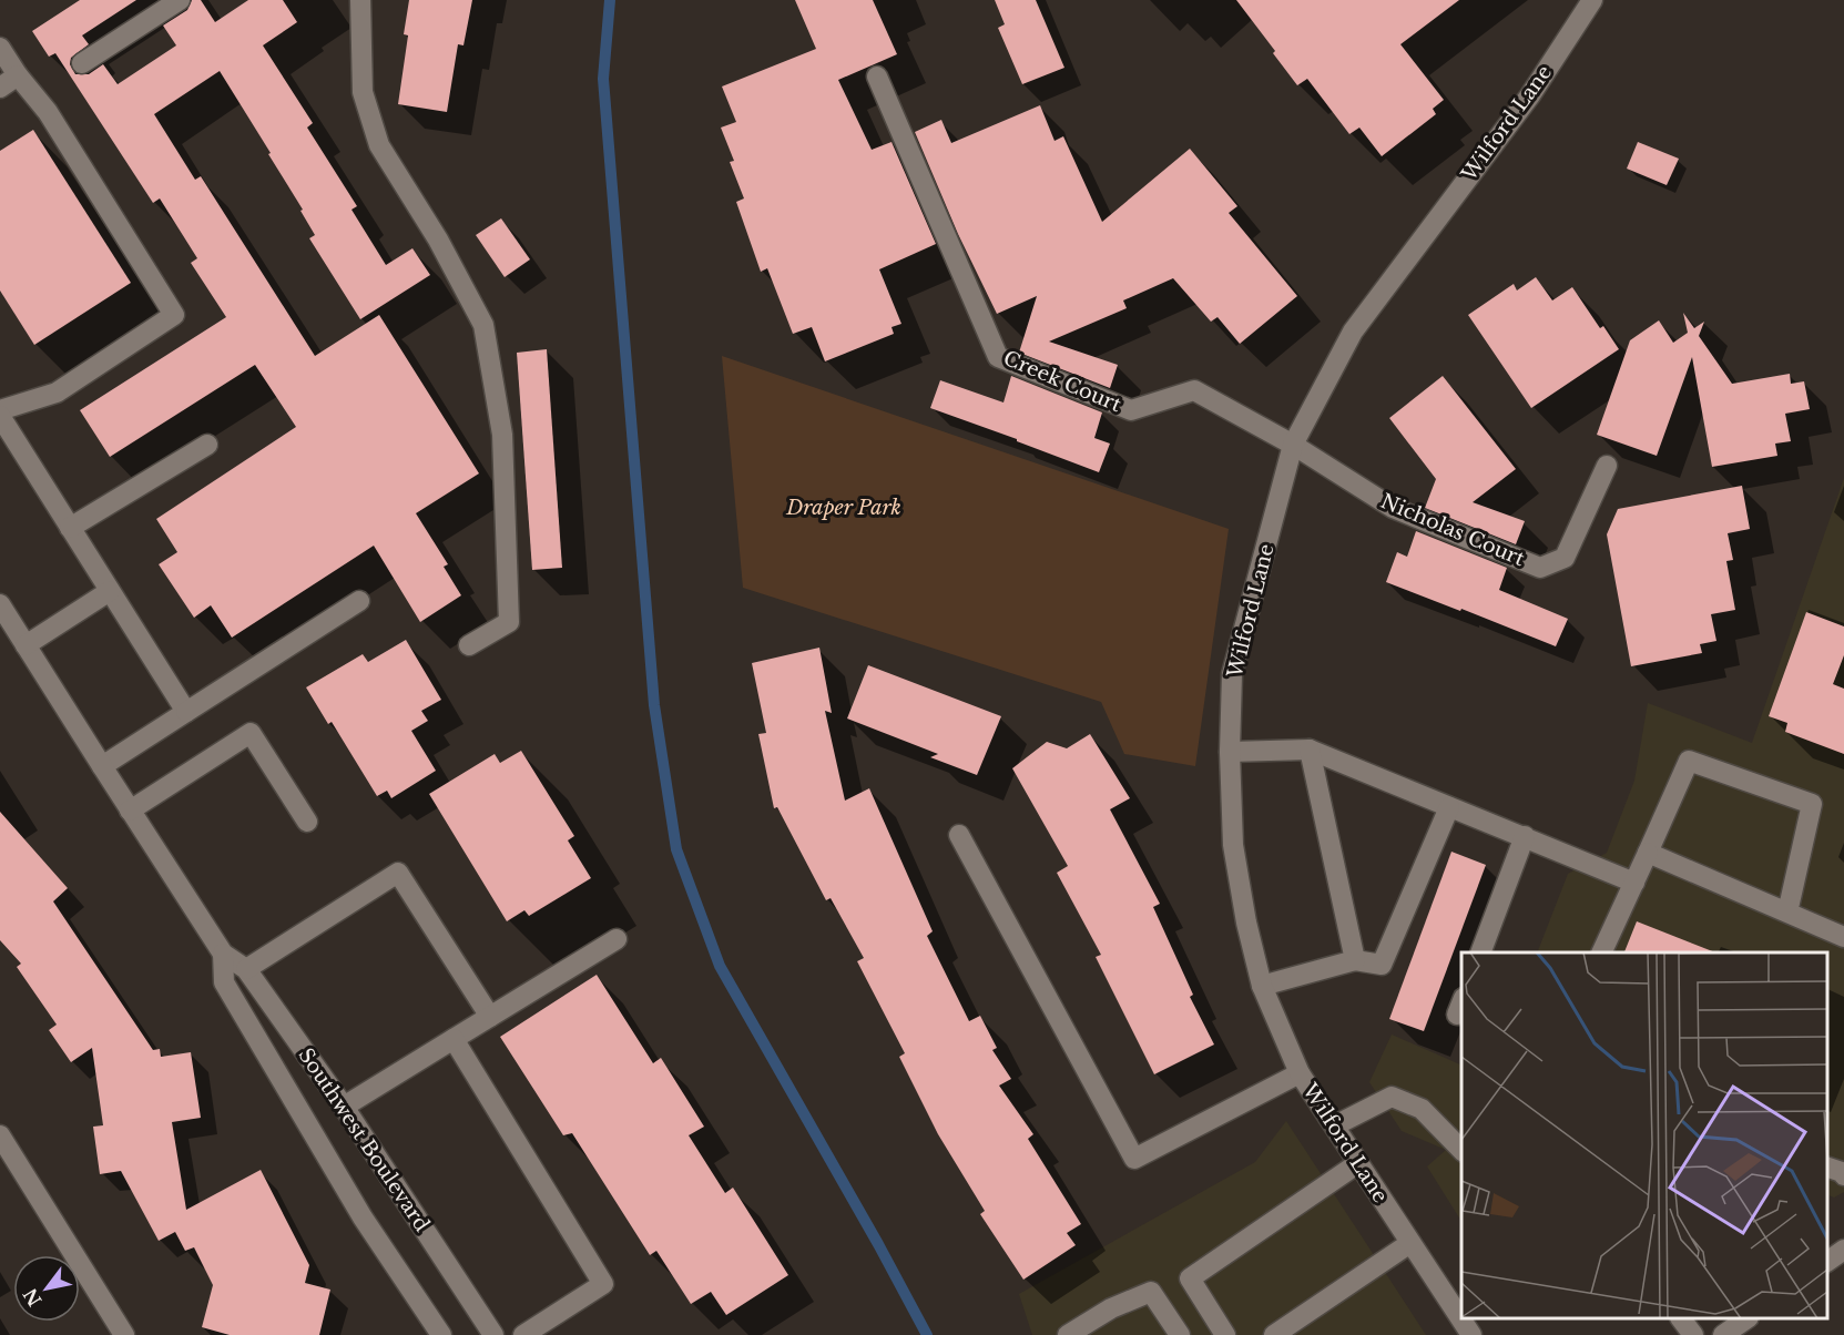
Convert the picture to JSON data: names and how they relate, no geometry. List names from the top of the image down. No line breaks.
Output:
{"streets":{"street":["Wilford Lane","Creek Court","Nicholas Court","Southwest Boulevard"]},"crossings":[["Wilford Lane","Creek Court"],["Wilford Lane","Nicholas Court"],["Creek Court","Nicholas Court"]],"parks":["Draper Park"],"north":"bottom left"}
